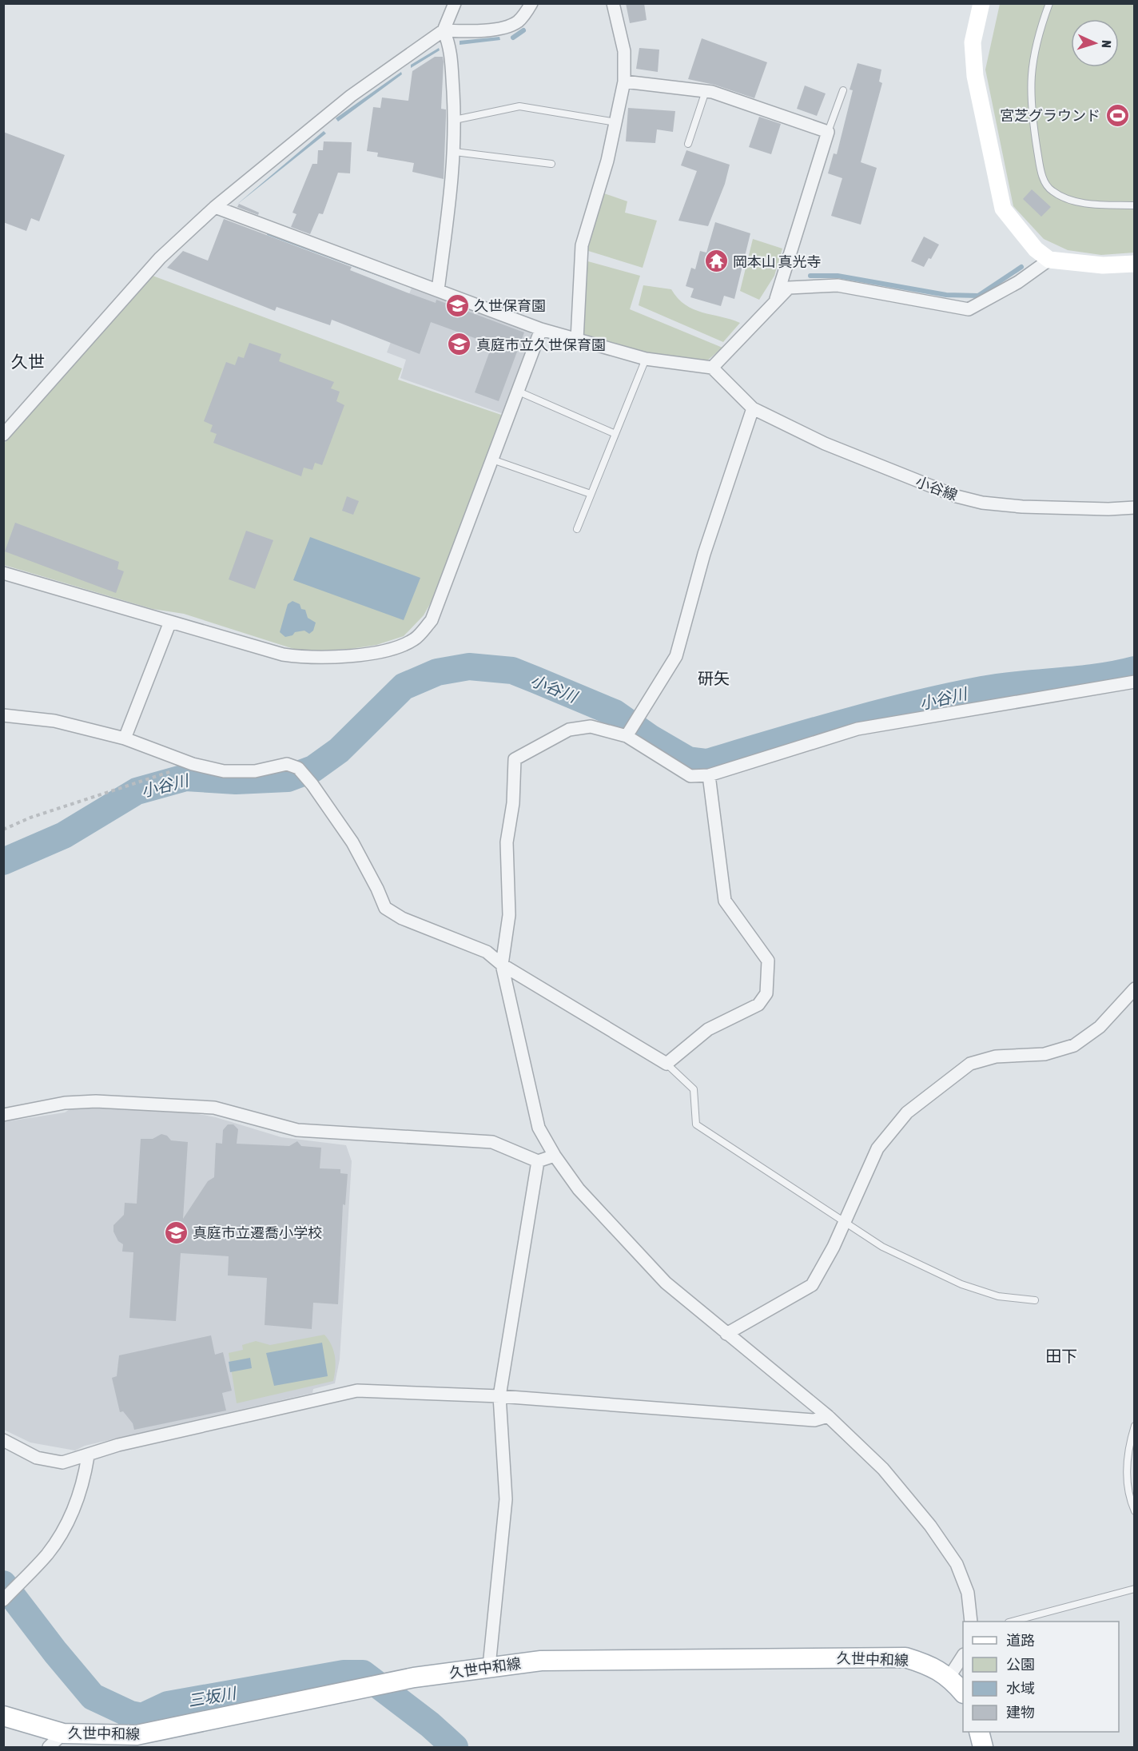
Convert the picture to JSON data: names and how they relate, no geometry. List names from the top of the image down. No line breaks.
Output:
{"streets":{"main road":["久世中和線"],"street":["小谷線"]},"districts":["久世","研矢","田下"],"water":["小谷川","三坂川"],"places":{"sports":["宮芝グラウンド"],"temple":["岡本山 真光寺"],"school or university":["久世保育園","真庭市立久世保育園","真庭市立遷喬小学校"]},"legend":["道路","公園","水域","建物"],"north":"right"}
